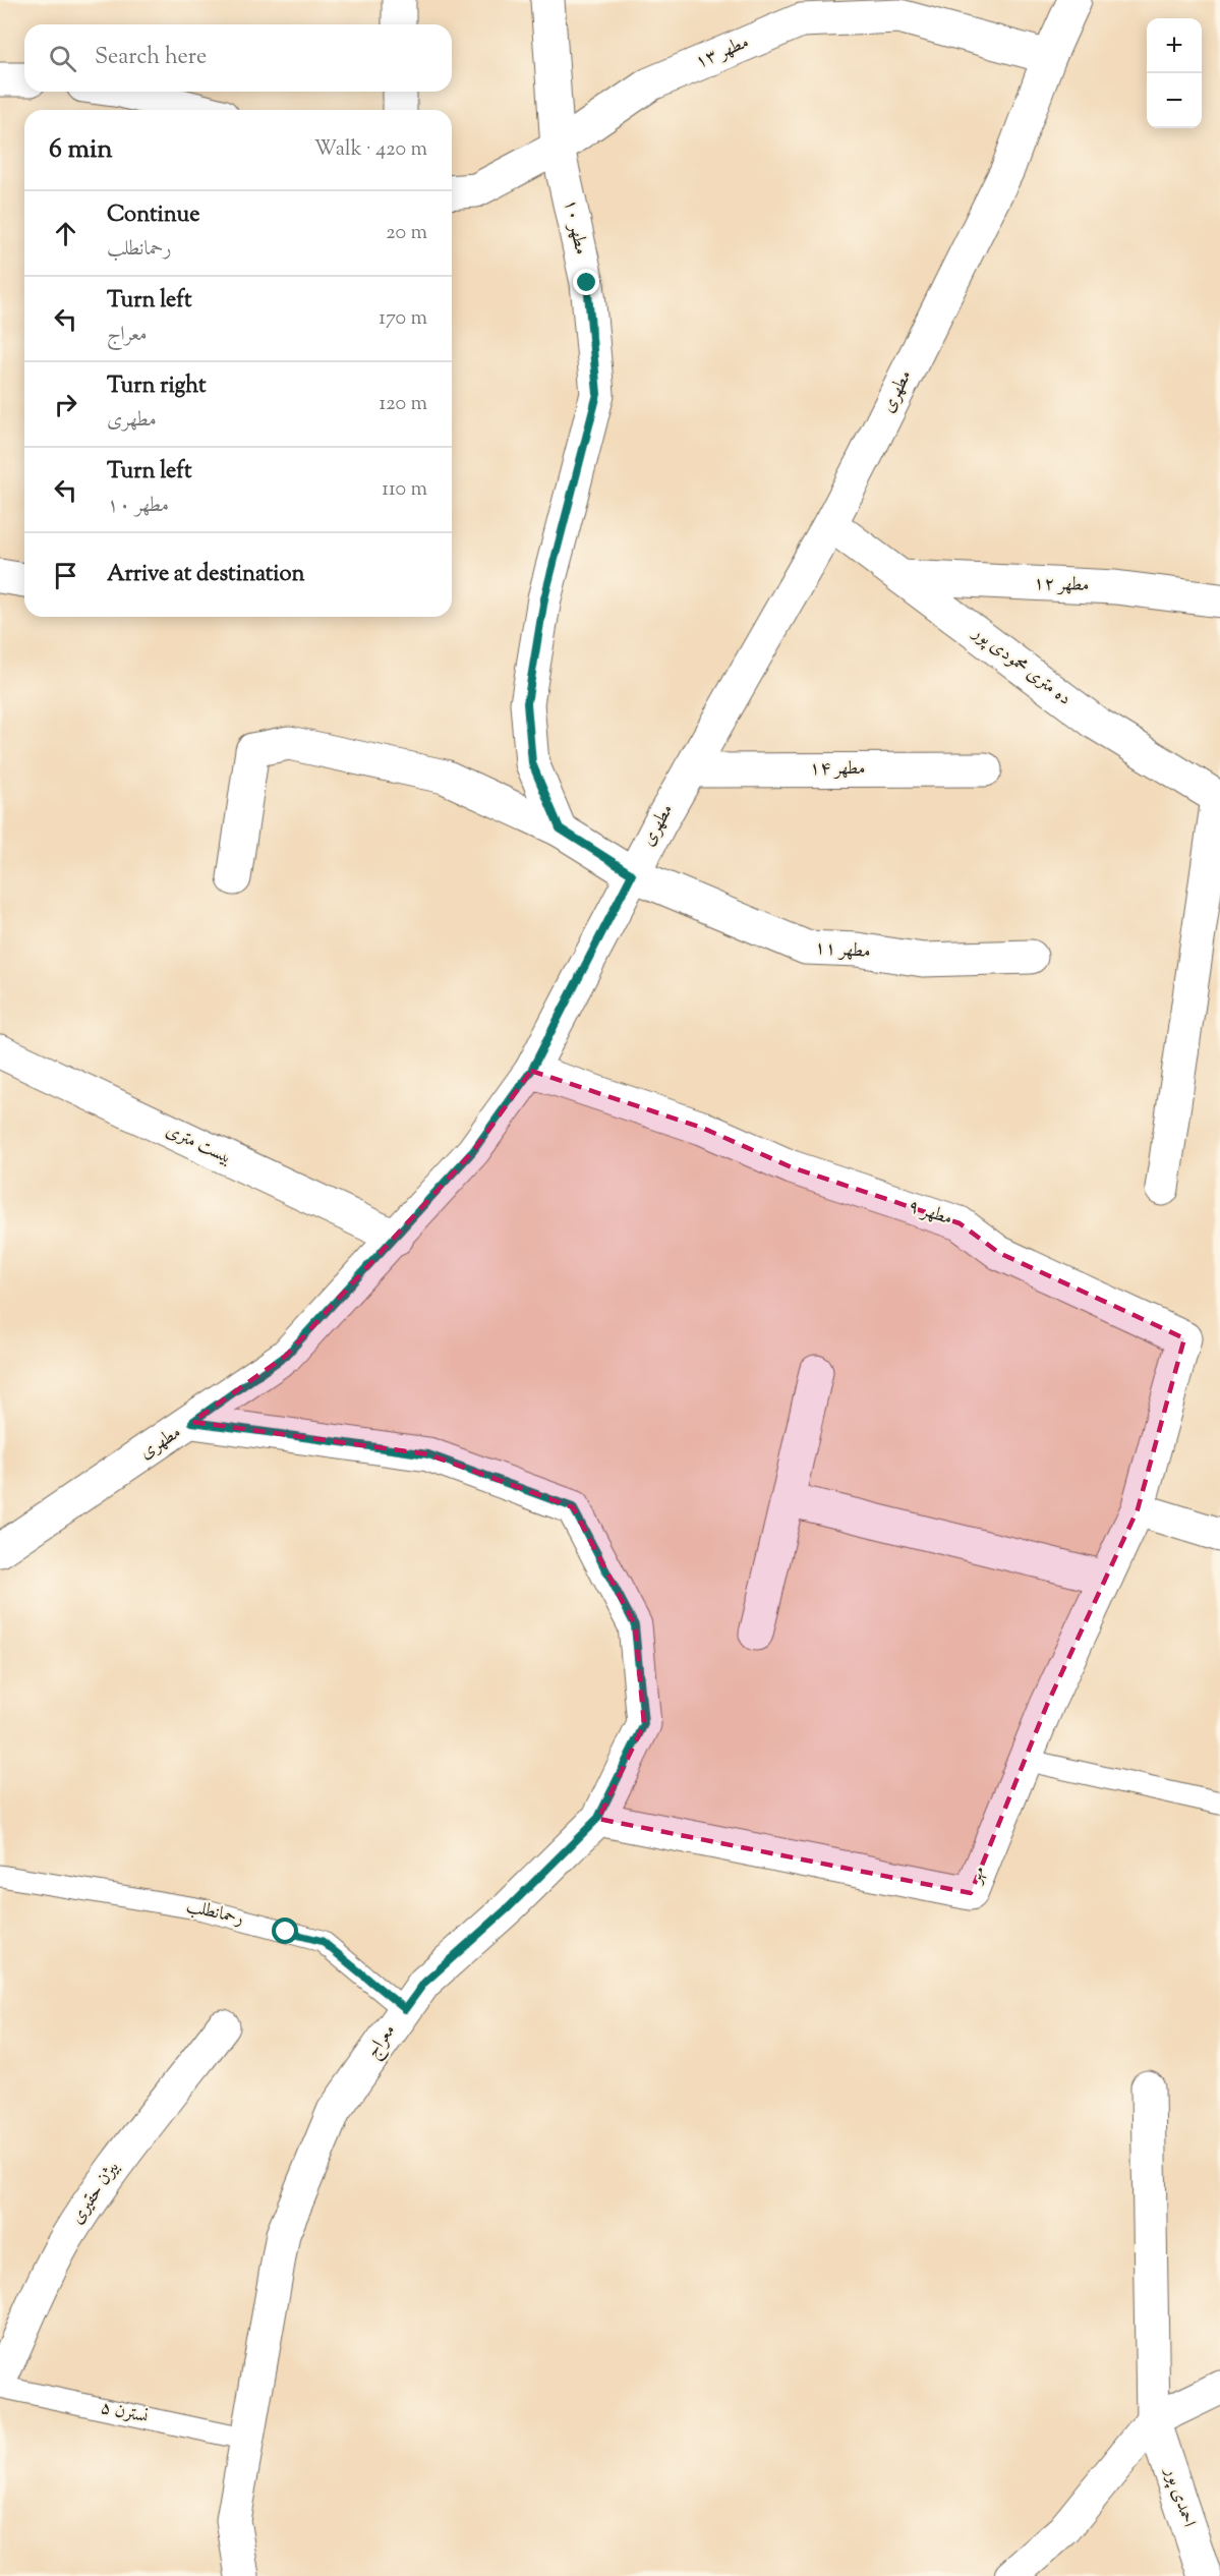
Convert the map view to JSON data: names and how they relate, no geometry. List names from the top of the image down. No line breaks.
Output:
{"streets":{"street":["مطهر ۱۳","مطهر ۱۰","مطهری","مطهر ۱۲","ده متری محمودی پور","مطهر ۱۴","مطهر ۱۱","بیست متری","مطهر ۹","مهر","معراج","بیژن حقیری","احمدی پور"],"lane":["رحمانطلب","نسترن ۵"]},"crossings":[["مطهر ۱۳","مطهر ۱۰"],["مطهر ۱۳","مطهری"],["مطهری","ده متری محمودی پور"],["مطهری","مطهر ۱۴"],["مطهری","مطهر ۱۱"],["مطهری","بیست متری"],["مطهری","مطهر ۹"],["مطهری","معراج"],["مطهر ۱۲","ده متری محمودی پور"],["مطهر ۹","مهر"],["مهر","معراج"],["رحمانطلب","معراج"],["معراج","نسترن ۵"]],"page":{"map_buttons":["+","−"],"search":"Search here","heading":["6 min","Walk · 420 m"],"list":[["Continue","رحمانطلب","20 m"],["Turn left","معراج","170 m"],["Turn right","مطهری","120 m"],["Turn left","مطهر ۱۰","110 m"],"Arrive at destination"]}}
